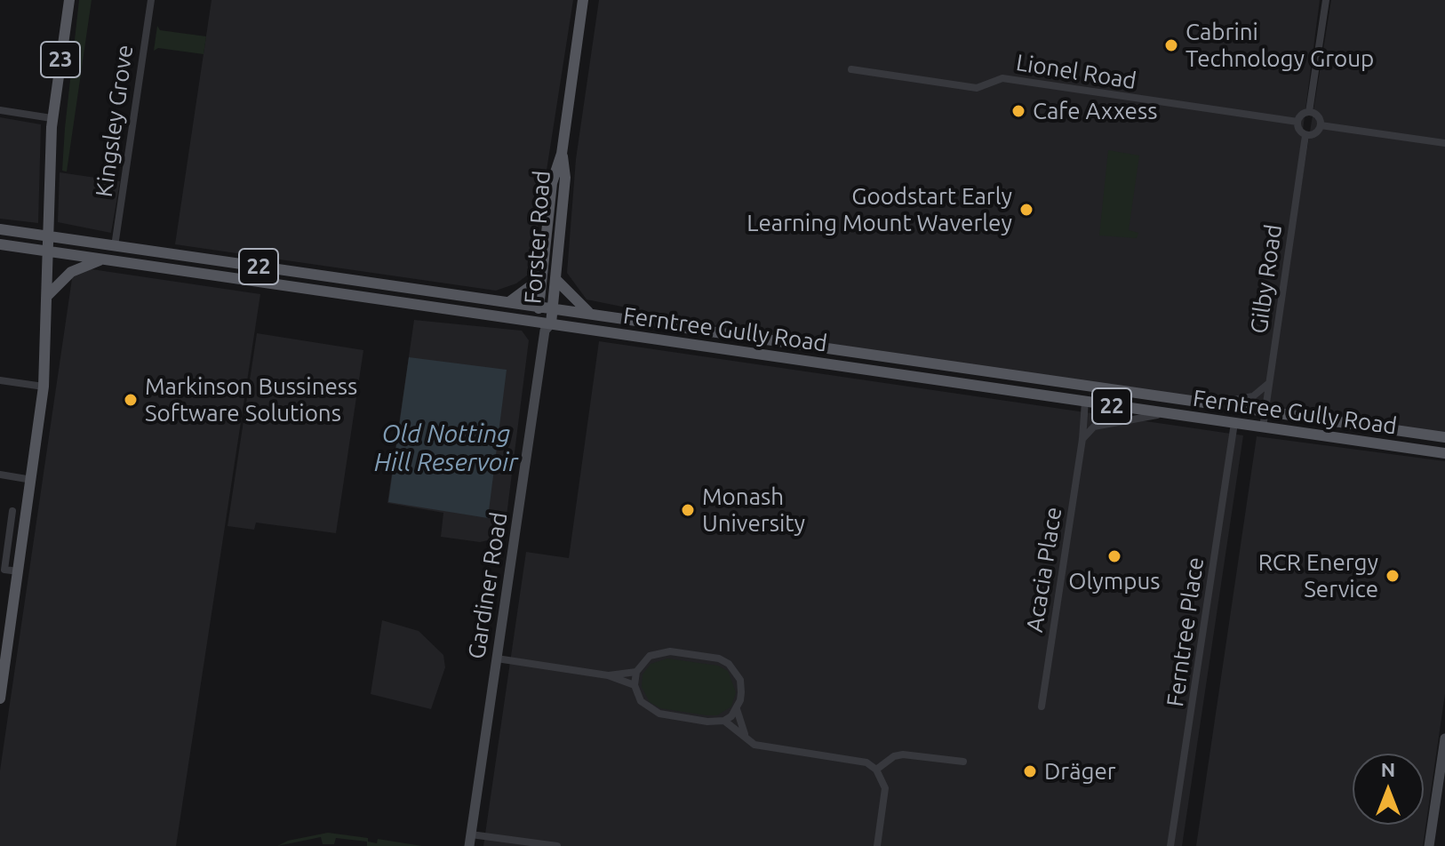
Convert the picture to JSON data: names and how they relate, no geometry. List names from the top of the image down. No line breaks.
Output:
{"streets":{"main road":["23","Forster Road","22","Ferntree Gully Road"],"street":["Lionel Road","Kingsley Grove","Gilby Road","Acacia Place","Gardiner Road","Ferntree Place"]},"crossings":[["23","Ferntree Gully Road"],["Lionel Road","Gilby Road"],["Kingsley Grove","Ferntree Gully Road"],["Forster Road","Ferntree Gully Road"],["Forster Road","Gardiner Road"],["Gilby Road","Ferntree Gully Road"],["Ferntree Gully Road","Acacia Place"],["Ferntree Gully Road","Gardiner Road"],["Ferntree Gully Road","Ferntree Place"]],"water":["Old Notting Hill Reservoir"],"places":["Cabrini Technology Group","Cafe Axxess","Goodstart Early Learning Mount Waverley","Markinson Bussiness Software Solutions","Monash University","Olympus","RCR Energy Service","Dräger"],"north":"top"}
